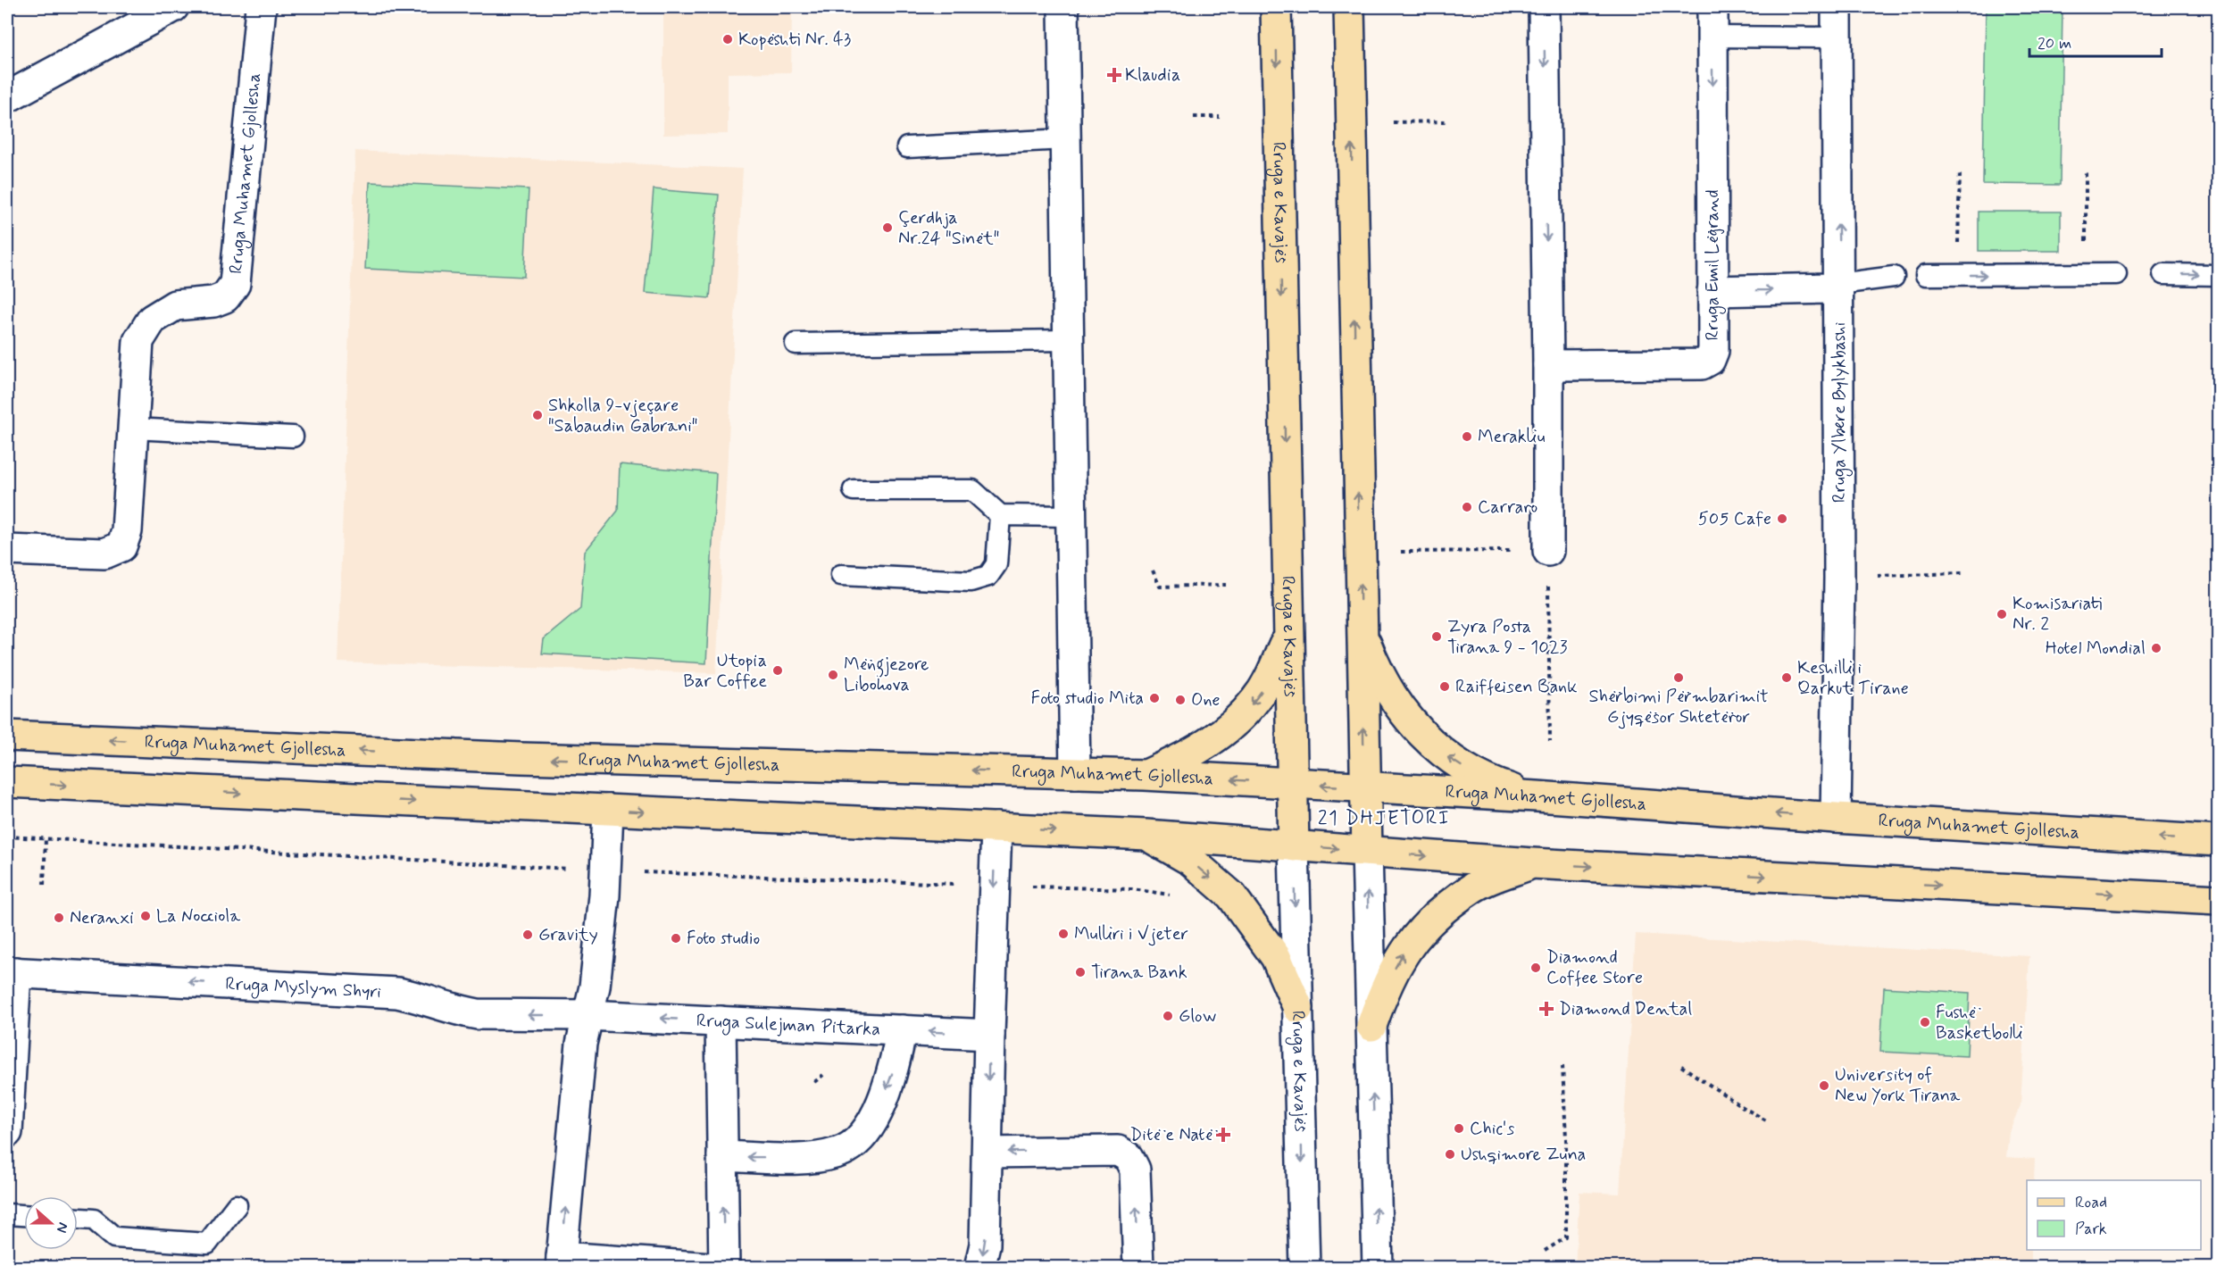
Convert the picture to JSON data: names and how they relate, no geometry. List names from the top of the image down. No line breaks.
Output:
{"streets":{"main road":["Rruga Muhamet Gjollesha","Rruga e Kavajës"],"street":["Rruga Emil Lëgrand","Rruga Ylbere Bylykbashi","Rruga Myslym Shyri","Rruga Sulejman Pitarka"]},"crossings":[["Rruga Muhamet Gjollesha","Rruga e Kavajës"],["Rruga Muhamet Gjollesha","Rruga Ylbere Bylykbashi"],["Rruga Myslym Shyri","Rruga Sulejman Pitarka"]],"one_way":["Rruga Muhamet Gjollesha","Rruga Myslym Shyri"],"districts":["21 DHJETORI"],"places":{"other":["Kopështi Nr. 43","Çerdhja Nr.24 \"Sinët\"","Shkolla 9-vjeçare \"Sabaudin Gabrani\"","Merakliu","Carraro","505 Cafe","Komisariati Nr. 2","Zyra Posta Tirana 9 - 1023","Hotel Mondial","Utopia Bar Coffee","Mëngjezore Libohova","Shërbimi Përmbarimit Gjyqësor Shtetëror","Keshilli i Qarkut Tirane","Raiffeisen Bank","Foto studio Mita","One","La Nocciola","Neranxi","Mulliri i Vjeter","Gravity","Foto studio","Diamond Coffee Store","Tirana Bank","Glow","Fushë Basketbolli","University of New York Tirana","Chic's","Ushqimore Zuna"],"health":["Klaudia","Diamond Dental","Ditë e Natë"]},"legend":["Road","Park"],"scale_bar":"20 m","north":"right"}
